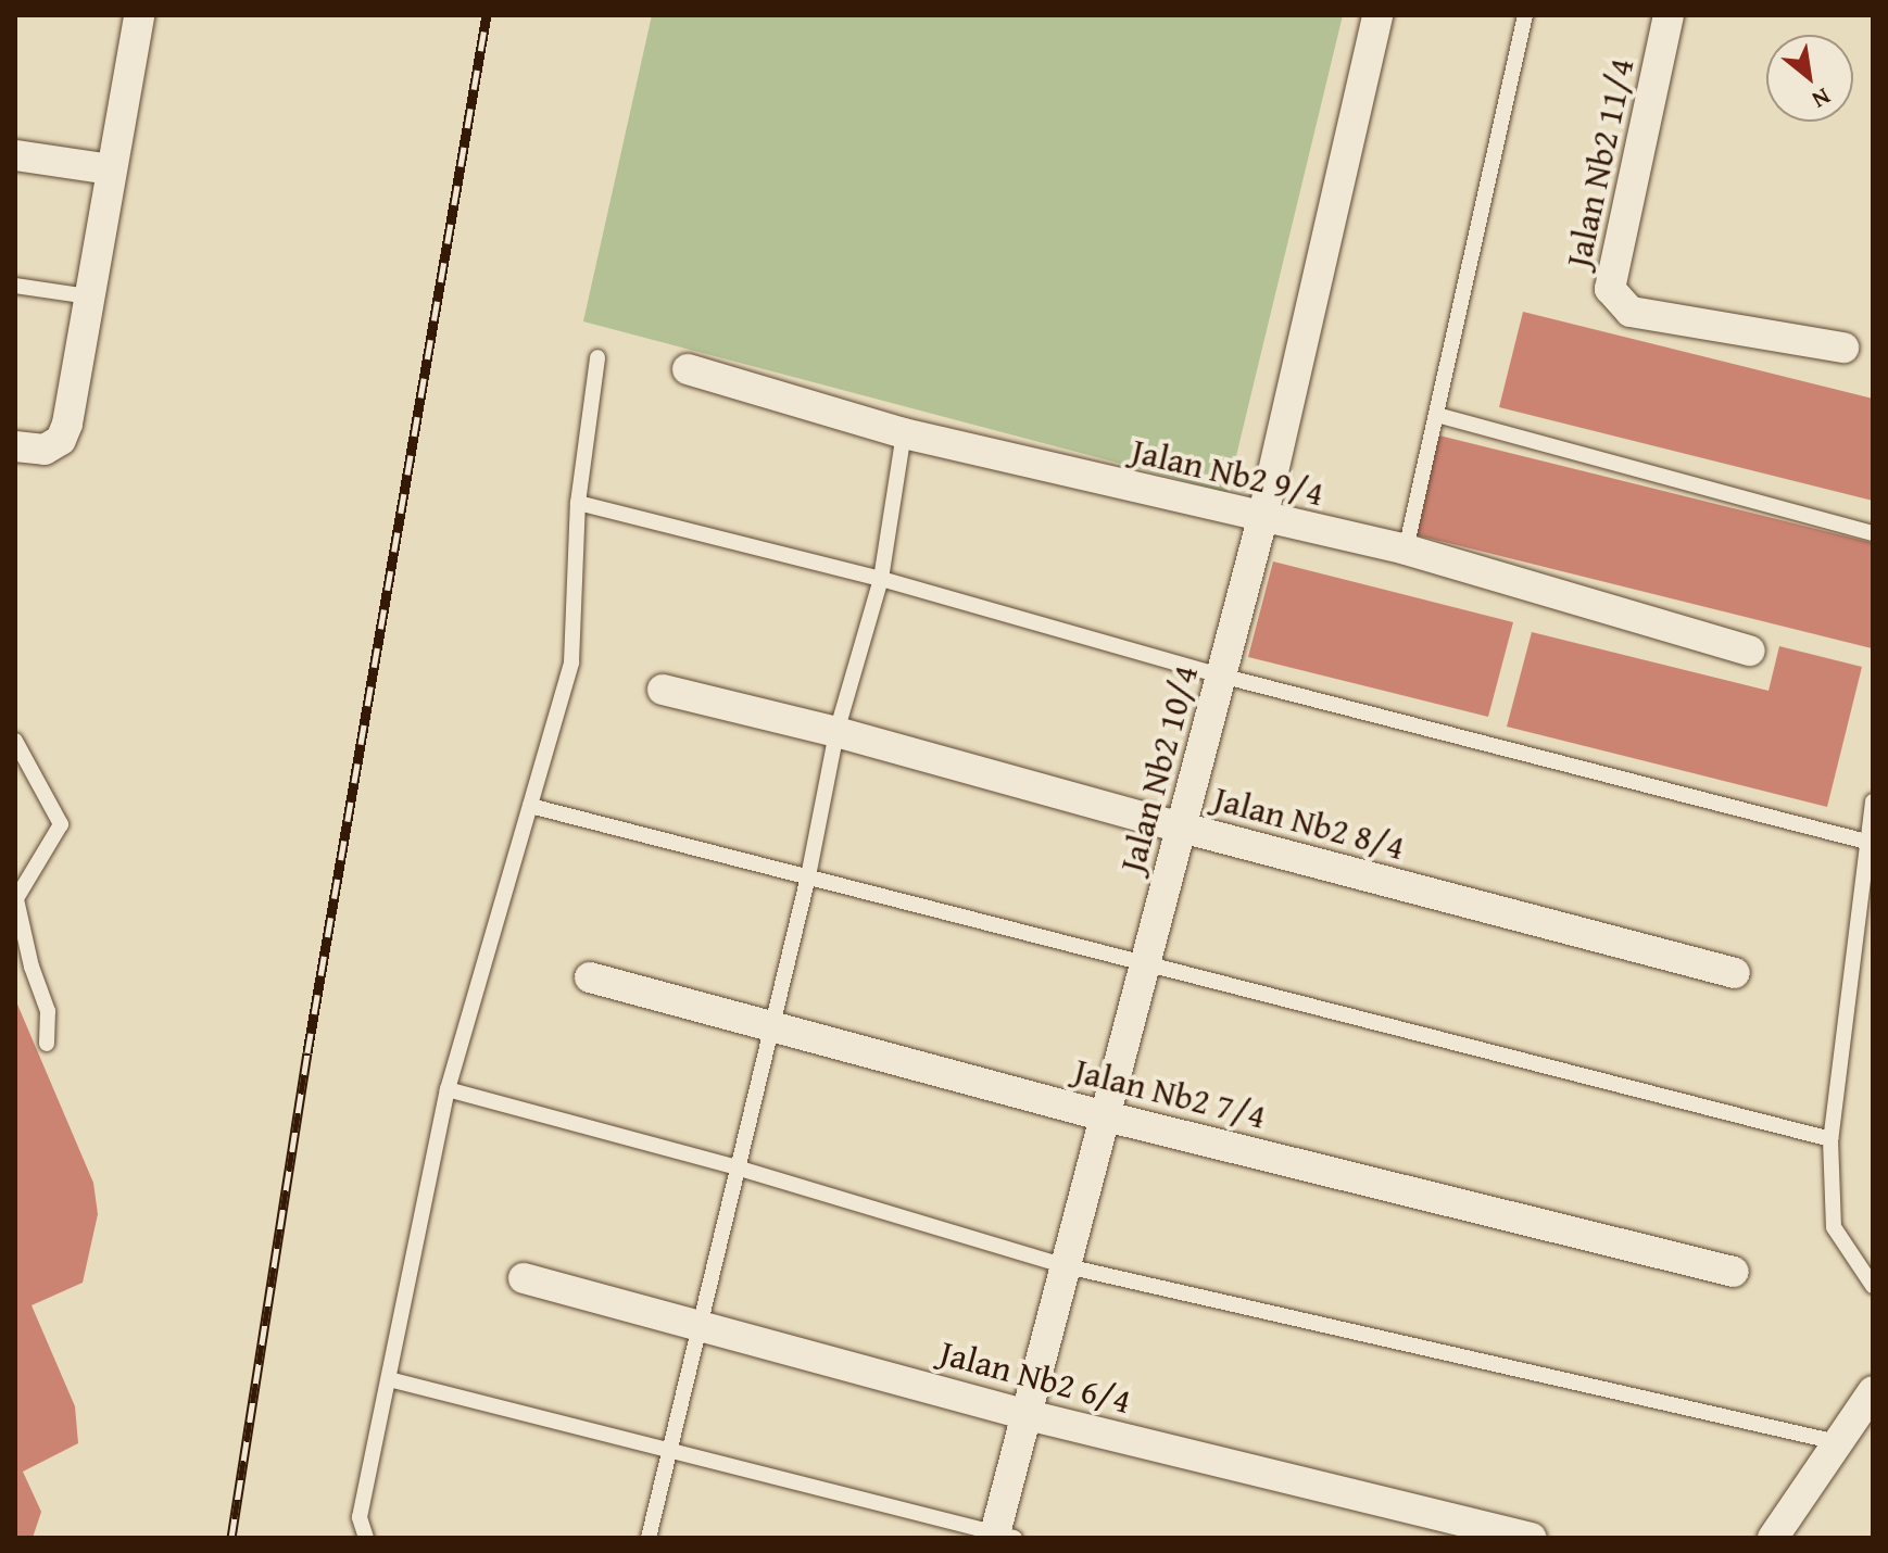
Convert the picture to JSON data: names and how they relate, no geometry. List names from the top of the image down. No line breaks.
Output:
{"streets":{"street":["Jalan Nb2 11/4","Jalan Nb2 9/4","Jalan Nb2 10/4","Jalan Nb2 8/4","Jalan Nb2 7/4","Jalan Nb2 6/4"]},"crossings":[["Jalan Nb2 9/4","Jalan Nb2 10/4"],["Jalan Nb2 10/4","Jalan Nb2 8/4"],["Jalan Nb2 10/4","Jalan Nb2 7/4"],["Jalan Nb2 10/4","Jalan Nb2 6/4"]],"north":"bottom right"}
